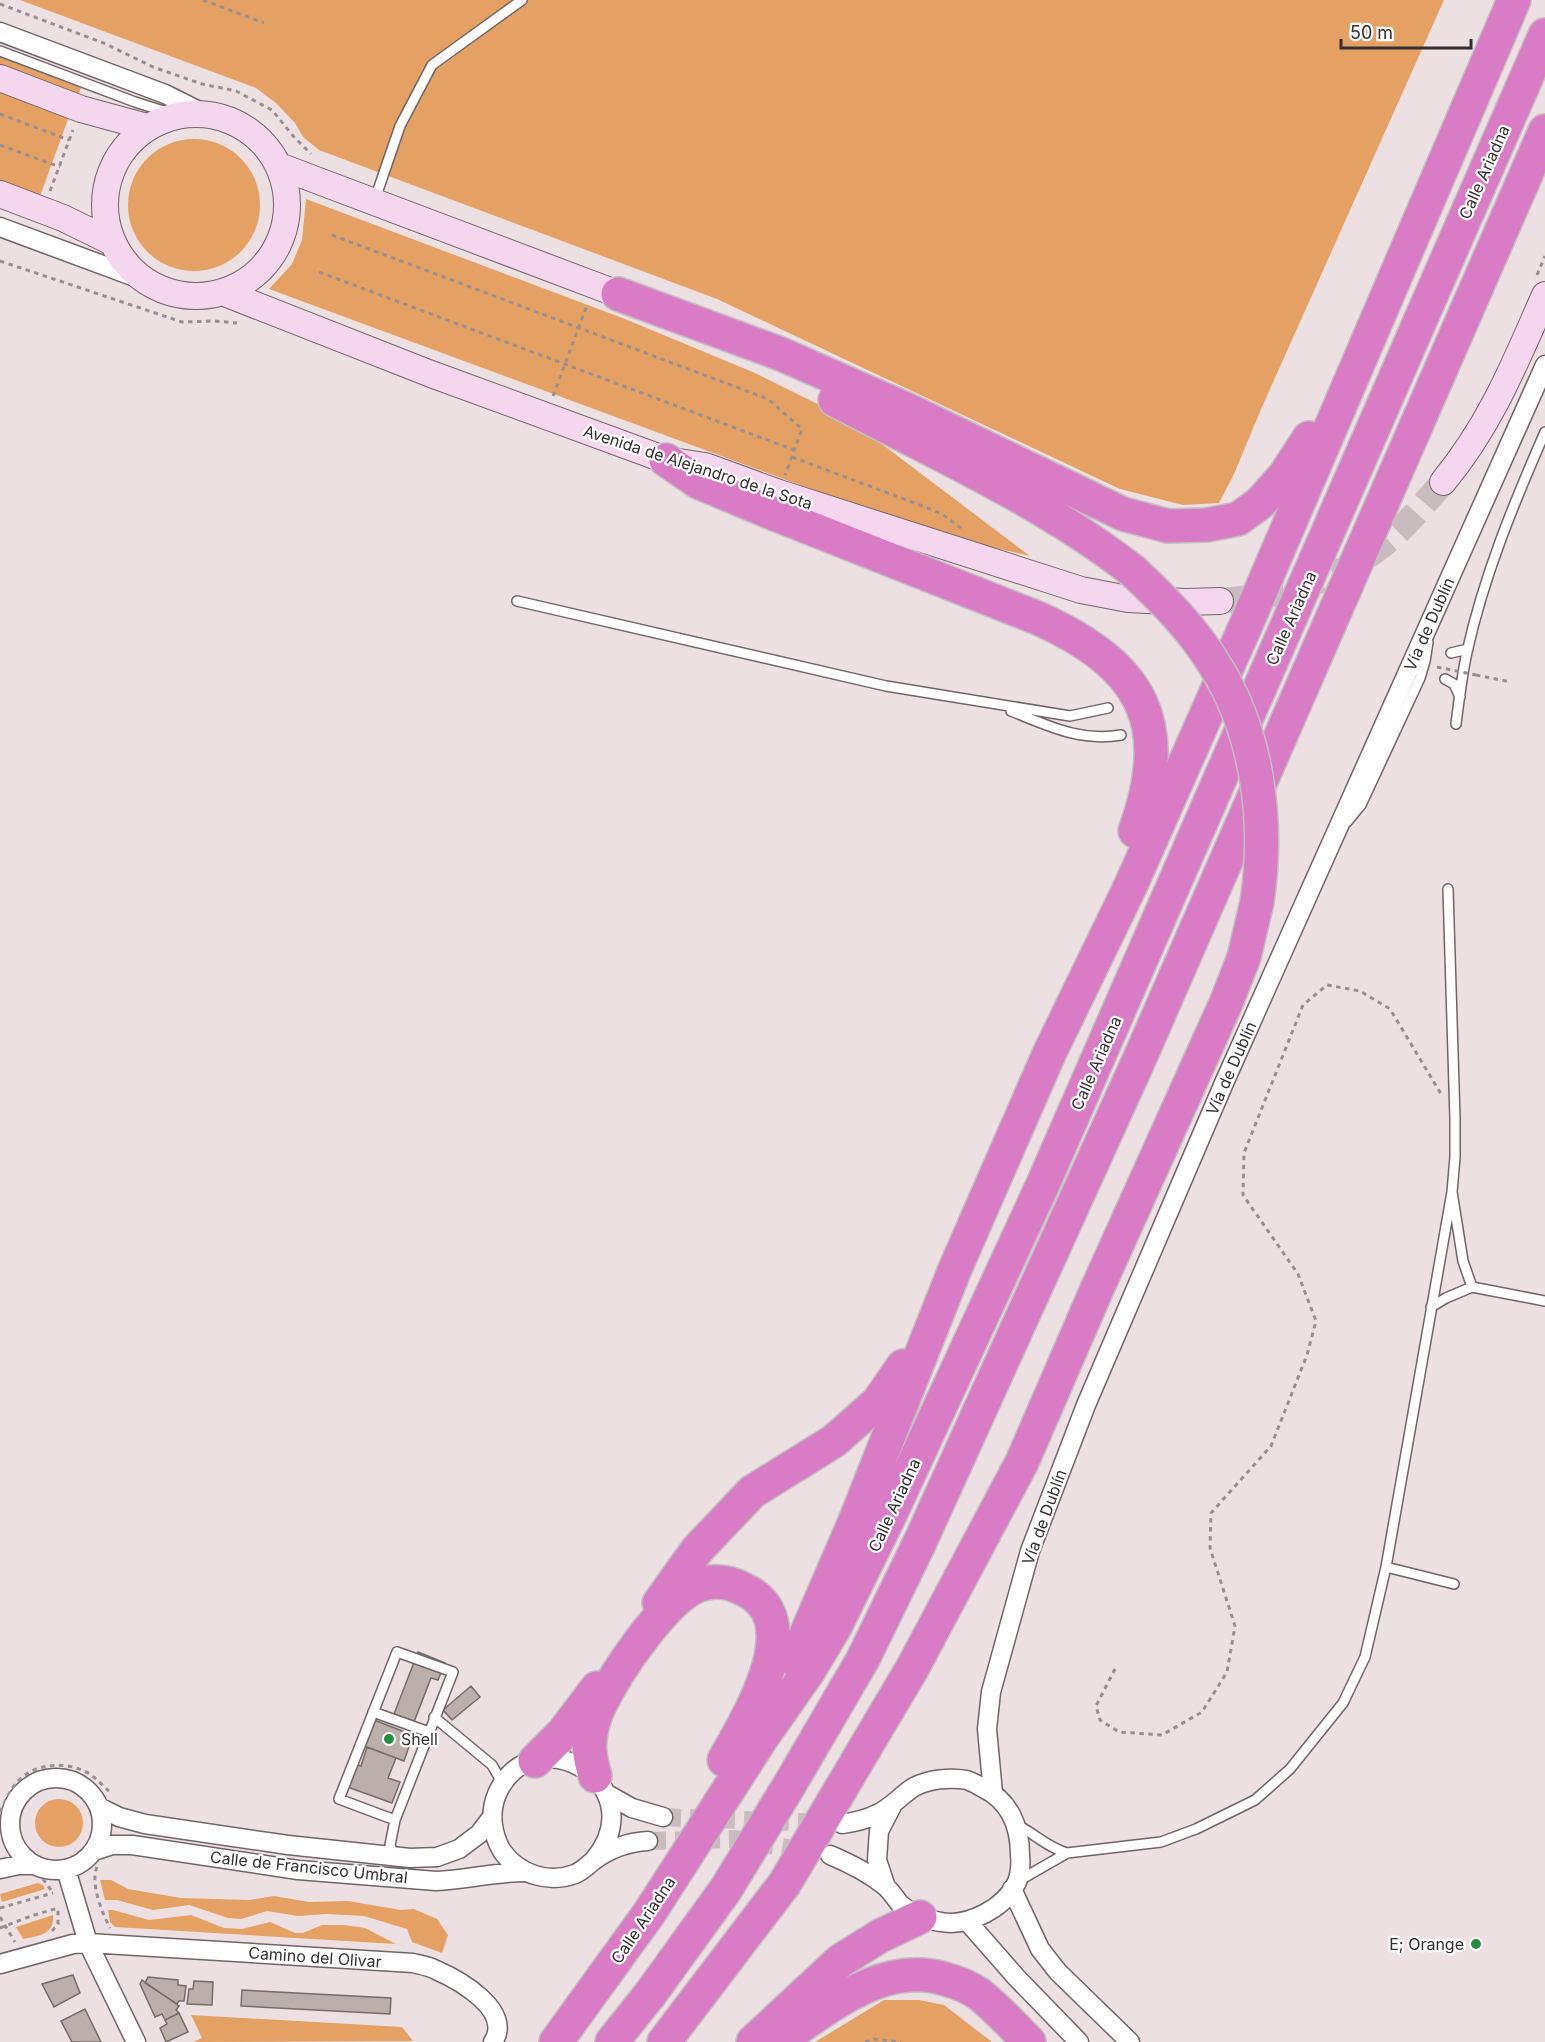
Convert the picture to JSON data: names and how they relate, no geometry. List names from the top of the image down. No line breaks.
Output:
{"streets":{"highway":["Calle Ariadna"],"main road":["Avenida de Alejandro de la Sota"],"street":["Vía de Dublín","Calle de Francisco Umbral","Camino del Olivar"]},"places":["Shell","E; Orange"],"scale_bar":"50 m"}
